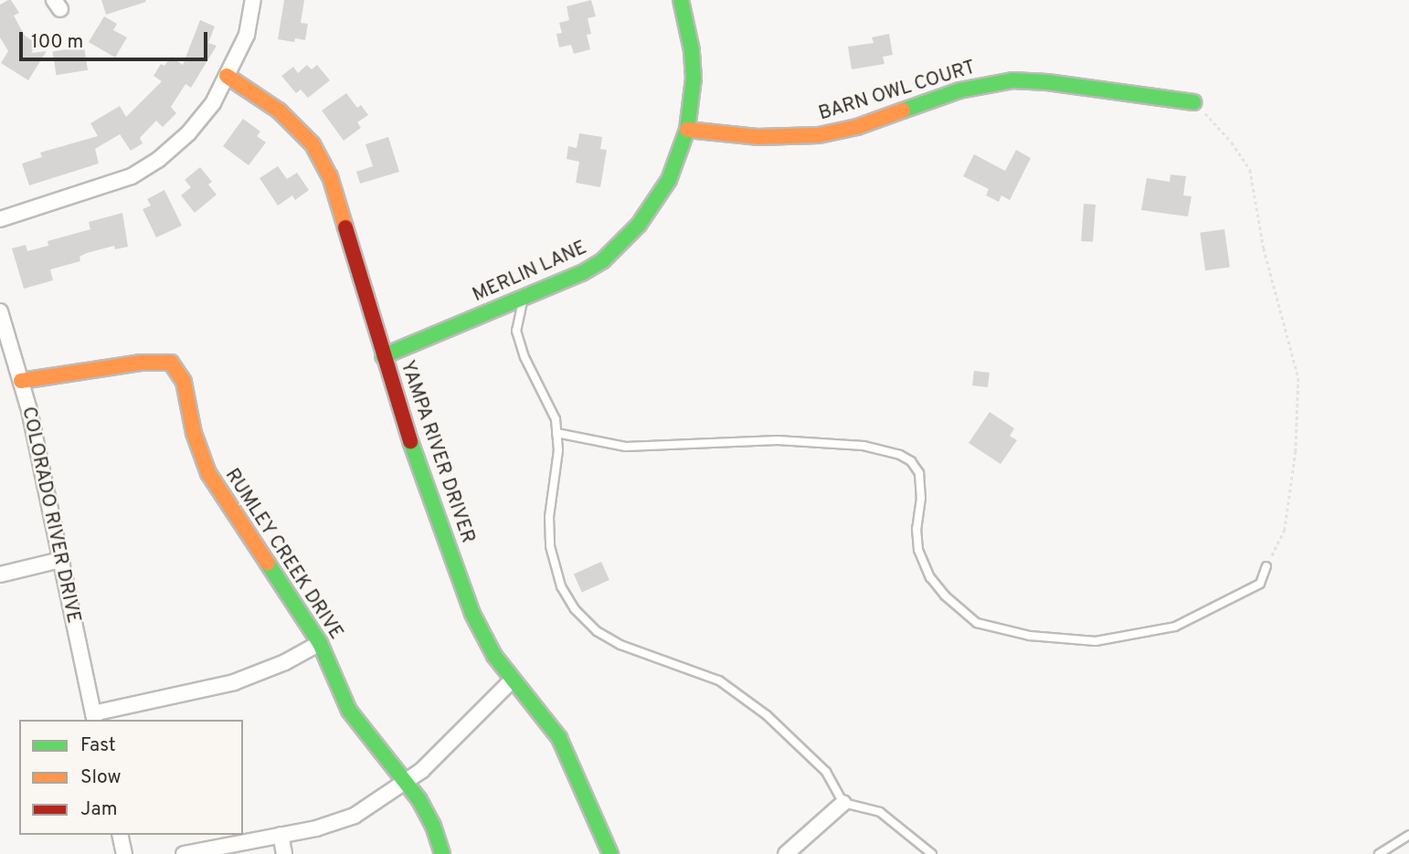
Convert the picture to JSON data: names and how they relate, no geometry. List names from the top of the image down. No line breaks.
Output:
{"streets":{"street":["BARN OWL COURT","MERLIN LANE","YAMPA RIVER DRIVER","COLORADO RIVER DRIVE","RUMLEY CREEK DRIVE"]},"crossings":[["BARN OWL COURT","MERLIN LANE"],["MERLIN LANE","YAMPA RIVER DRIVER"],["COLORADO RIVER DRIVE","RUMLEY CREEK DRIVE"]],"legend":["Fast","Slow","Jam"],"scale_bar":"100 m"}
